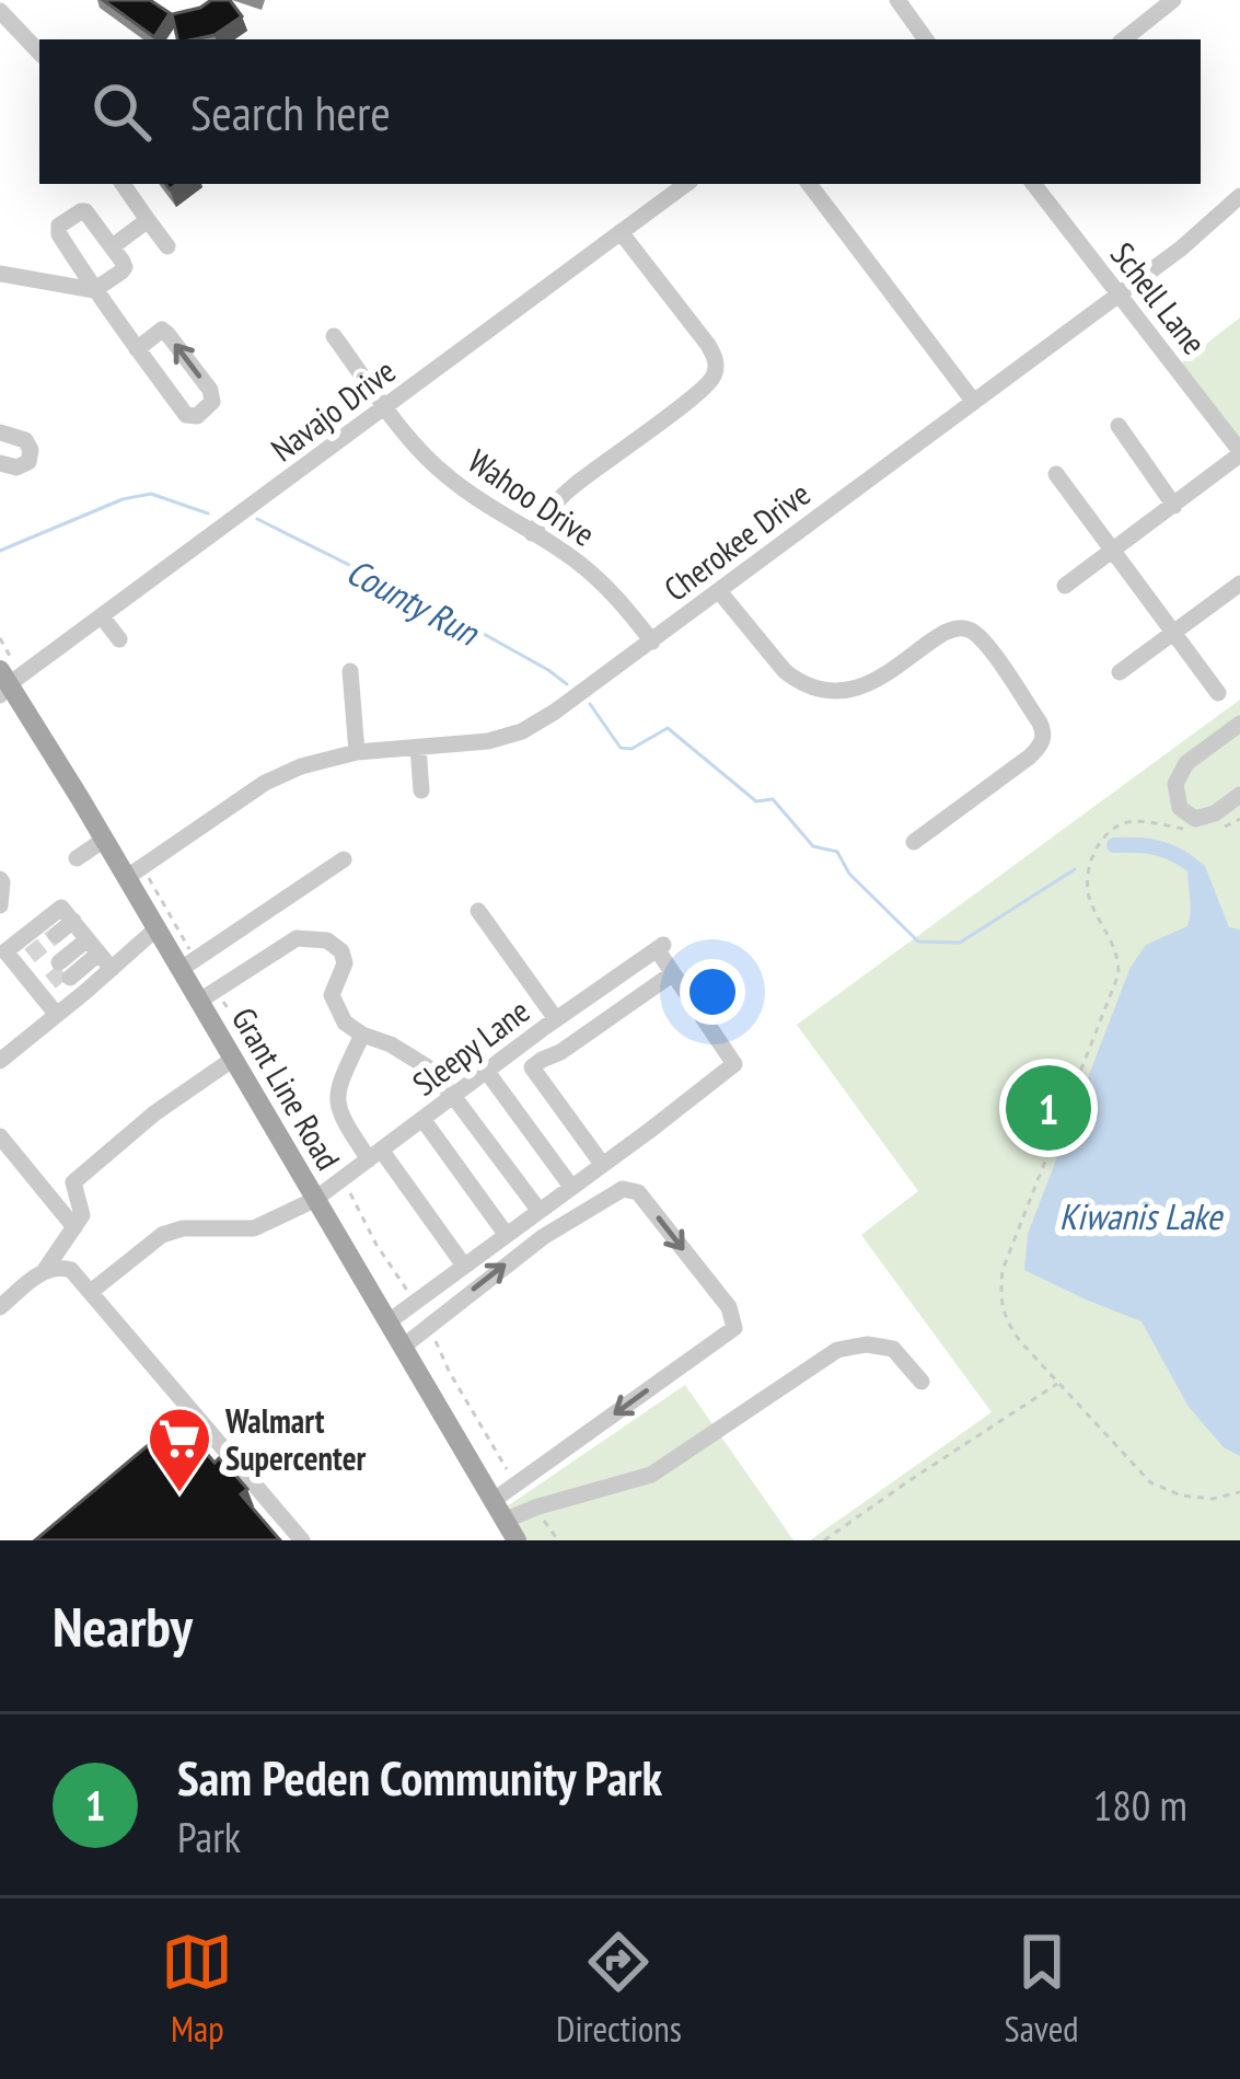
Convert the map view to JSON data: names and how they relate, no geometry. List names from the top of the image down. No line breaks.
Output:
{"streets":{"main road":["Grant Line Road"],"street":["Schell Lane","Navajo Drive","Wahoo Drive","Cherokee Drive","Sleepy Lane"]},"crossings":[["Schell Lane","Cherokee Drive"],["Navajo Drive","Wahoo Drive"],["Navajo Drive","Grant Line Road"],["Wahoo Drive","Cherokee Drive"],["Cherokee Drive","Grant Line Road"],["Sleepy Lane","Grant Line Road"]],"water":["County Run","Kiwanis Lake"],"places":{"supermarket":["Walmart Supercenter"]},"page":{"search":"Search here","pins":"1","heading":"Nearby","list":[{"mark":"1","name":"Sam Peden Community Park","note":"Park","value":"180 m"}],"nav":["Map","Directions","Saved"]}}
